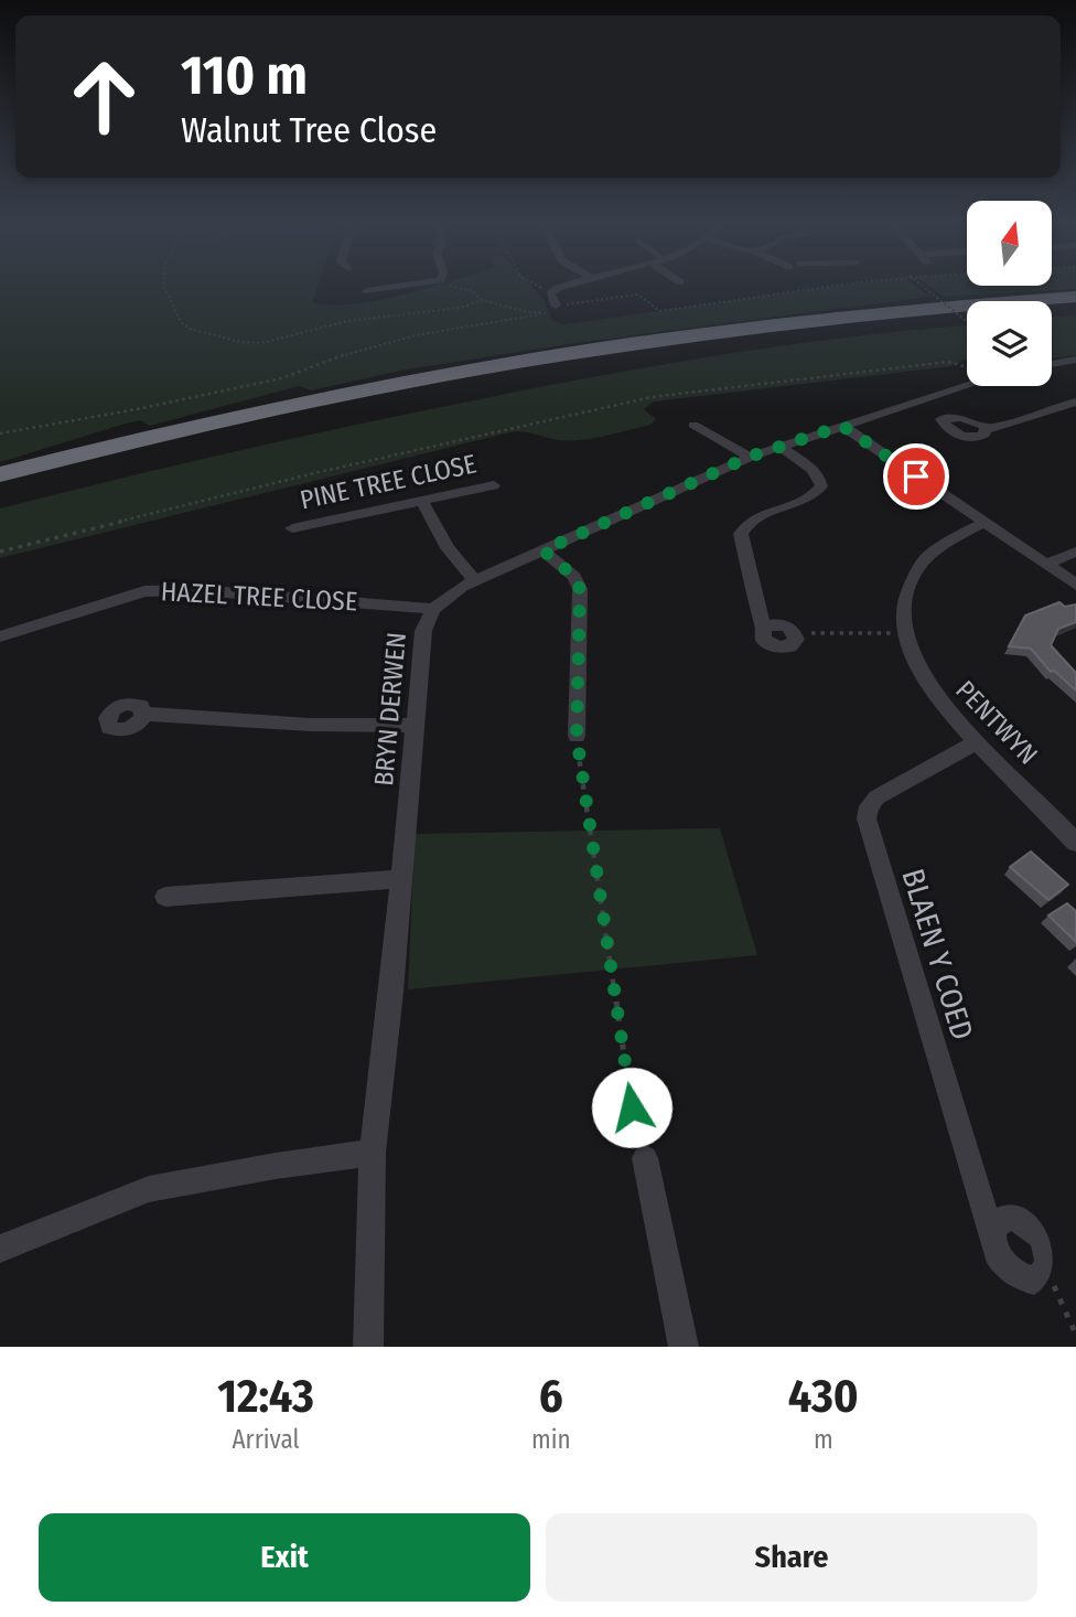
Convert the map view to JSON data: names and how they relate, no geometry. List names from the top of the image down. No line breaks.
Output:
{"streets":{"street":["PINE TREE CLOSE","HAZEL TREE CLOSE","BRYN DERWEN","PENTWYN","BLAEN Y COED"]},"crossings":[["HAZEL TREE CLOSE","BRYN DERWEN"],["PENTWYN","BLAEN Y COED"]],"north":"top","page":{"turn":["110 m","Walnut Tree Close"],"eta":["12:43","Arrival","6","min","430","m"],"buttons":["Exit","Share"]}}
